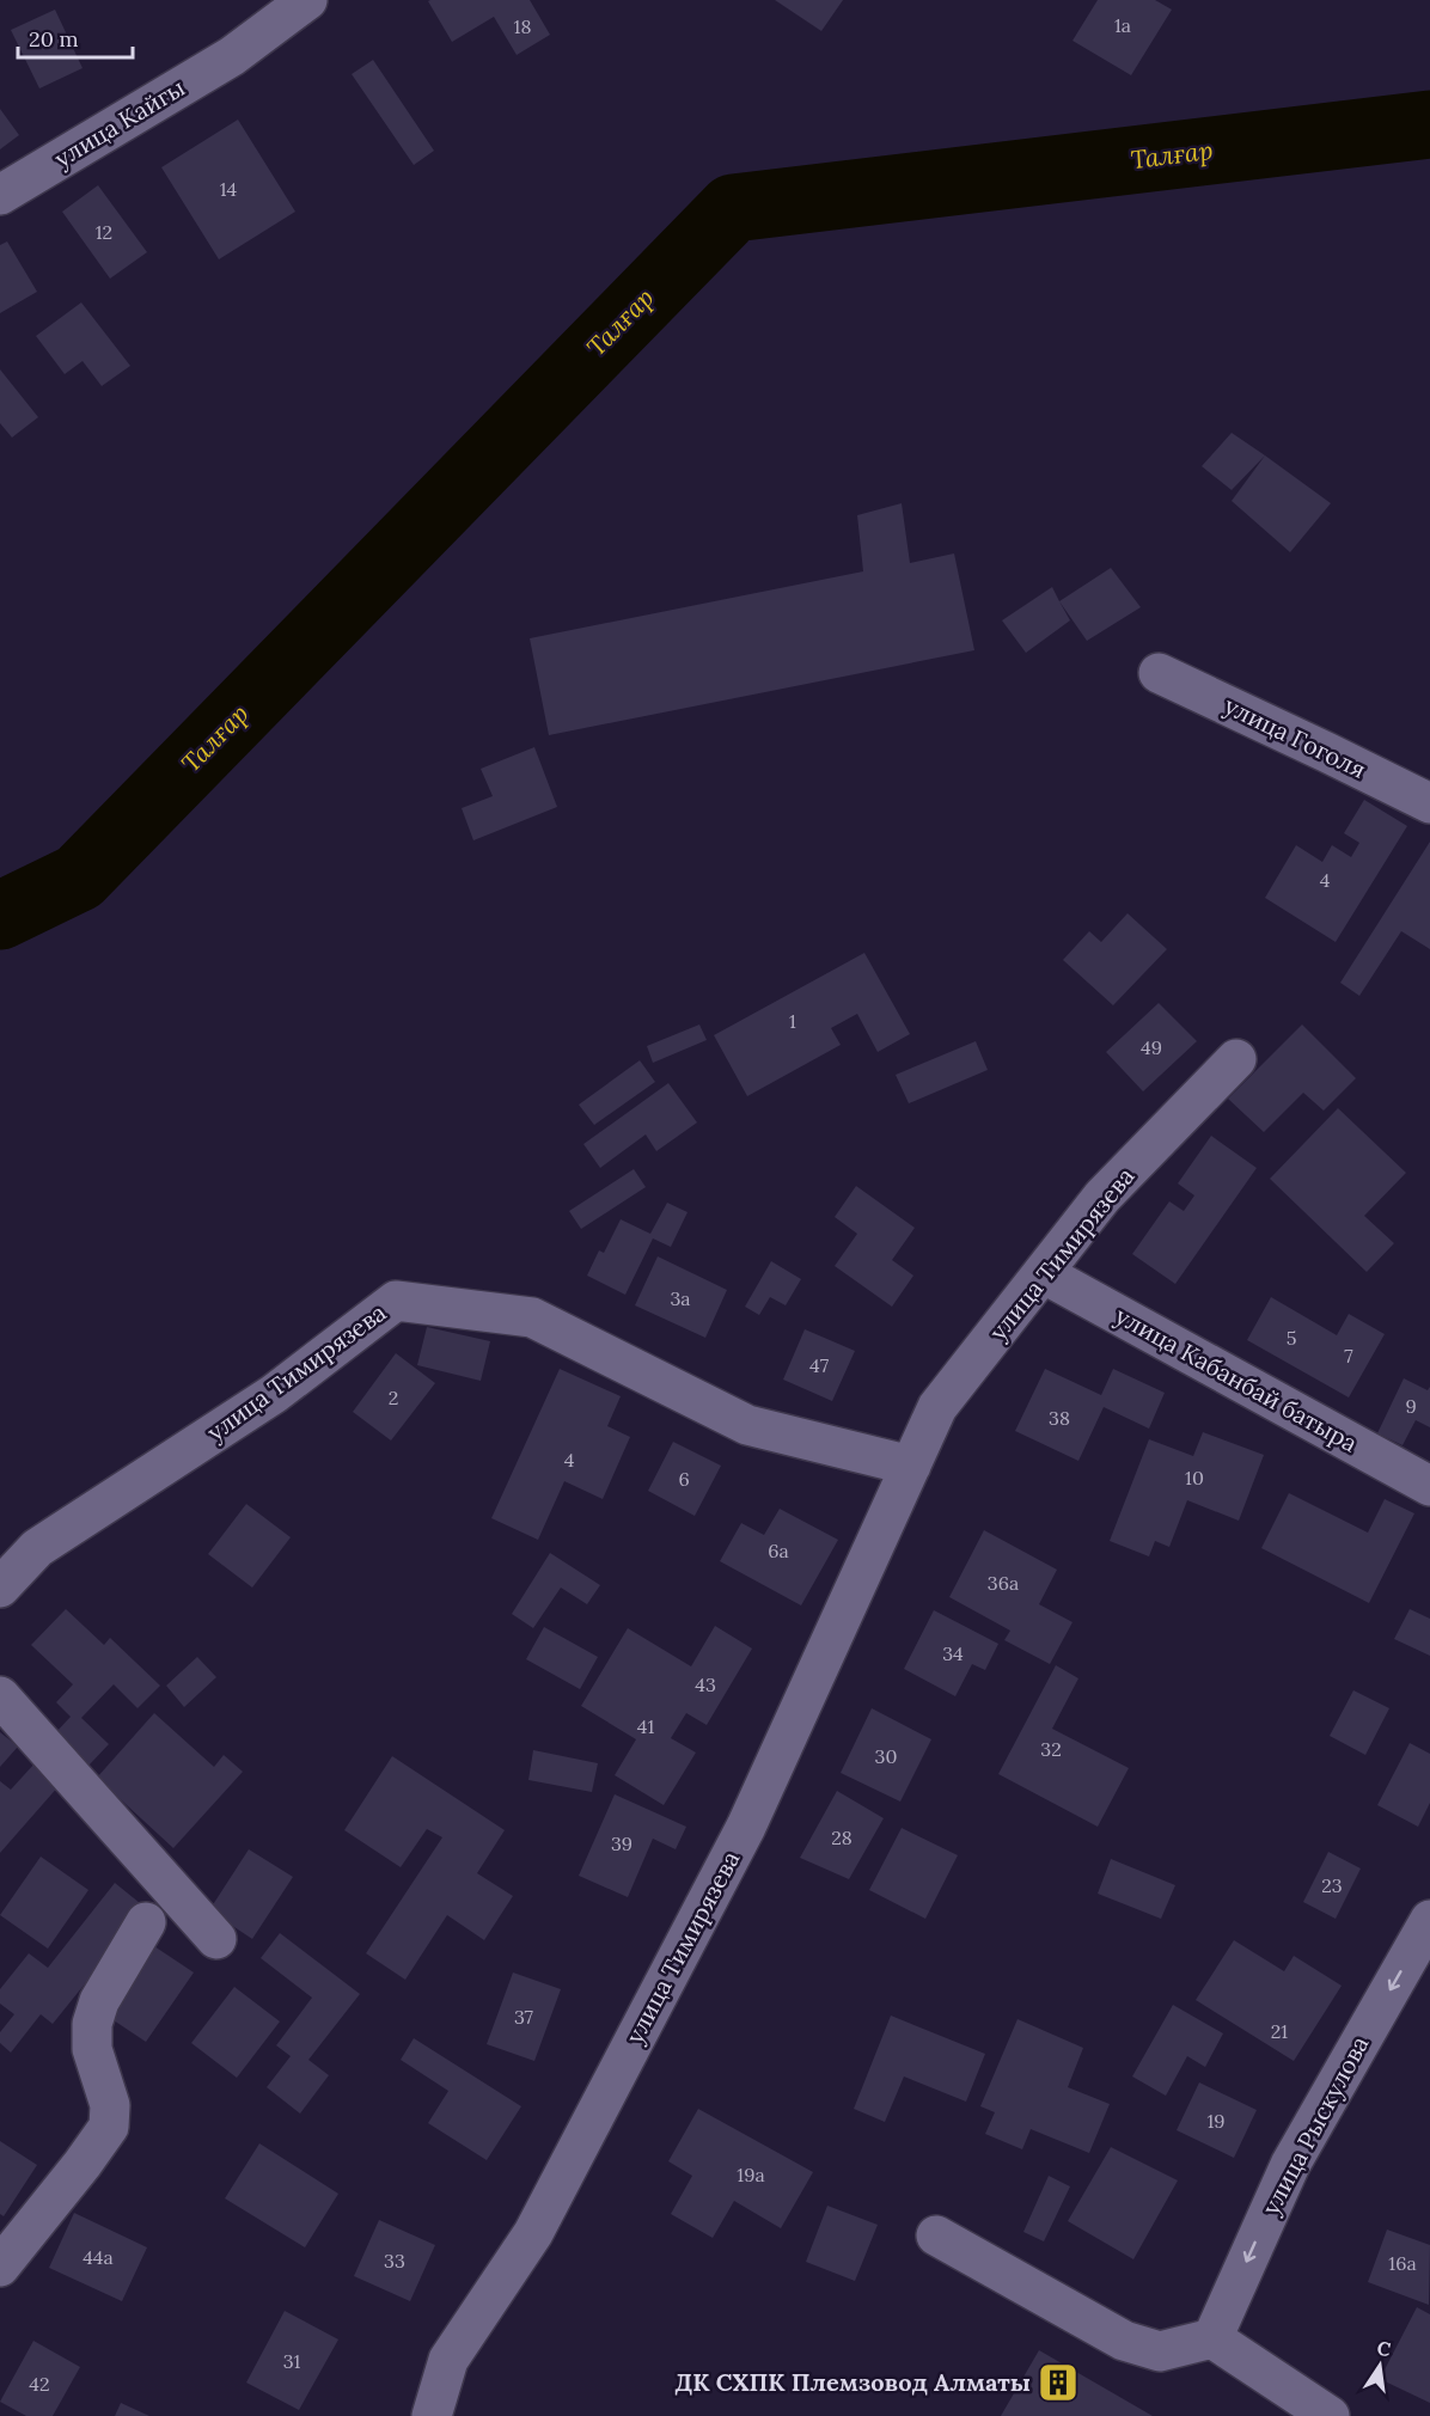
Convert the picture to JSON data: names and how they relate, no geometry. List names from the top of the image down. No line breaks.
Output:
{"streets":{"street":["улица Кайгы","улица Гоголя","улица Тимирязева","улица Кабанбай батыра","улица Рыскулова"]},"crossings":[["улица Тимирязева","улица Кабанбай батыра"]],"one_way":["улица Рыскулова"],"water":["Талғар"],"places":{"building":["ДК СХПК Племзовод Алматы"]},"house_numbers":["1а","18","14","12","4","1","49","3а","5","7","47","2","9","38","4","10","6","6а","36а","34","43","41","32","30","28","39","23","37","21","19","19а","44а","33","16а","31","42"],"scale_bar":"20 m","north":"top"}
